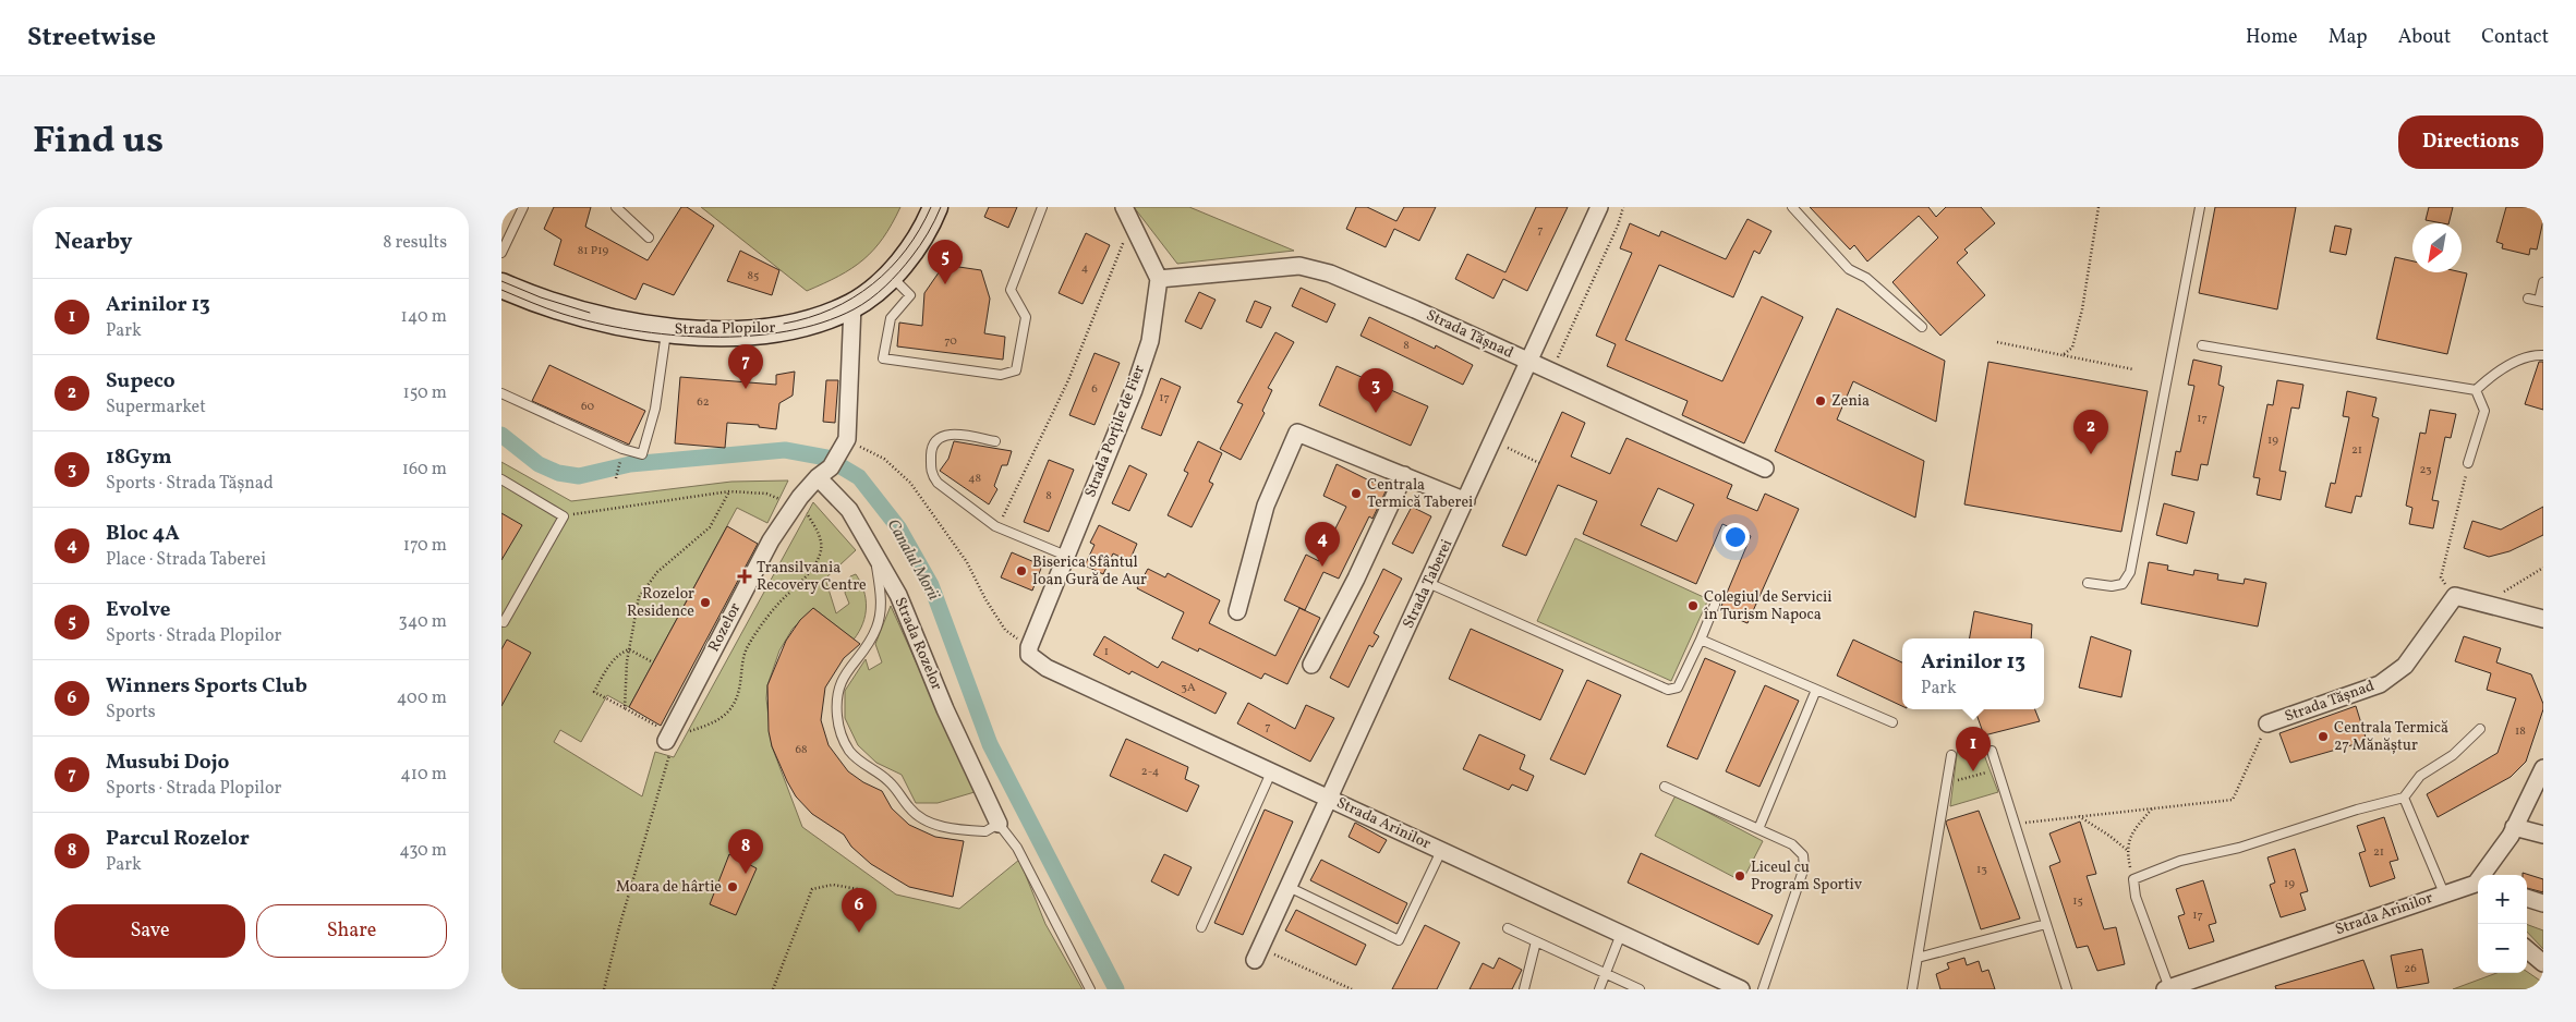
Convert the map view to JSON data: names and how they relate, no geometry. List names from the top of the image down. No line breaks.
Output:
{"streets":{"main road":["Strada Plopilor"],"street":["Strada Tășnad","Strada Porțile de Fier","Strada Taberei","Rozelor","Strada Rozelor","Strada Arinilor"]},"crossings":[["Strada Tășnad","Strada Porțile de Fier"],["Strada Tășnad","Strada Taberei"],["Strada Porțile de Fier","Strada Arinilor"],["Strada Taberei","Strada Arinilor"],["Rozelor","Strada Rozelor"]],"water":["Canalul Morii"],"places":{"other":["Zenia","Centrala Termică Taberei","Biserica Sfântul Ioan Gură de Aur","Rozelor Residence","Colegiul de Servicii în Turism Napoca","Centrala Termică 27 Mănăștur","Liceul cu Program Sportiv","Moara de hârtie"],"health":["Transilvania Recovery Centre"]},"house_numbers":["7","81 P19","4","85","70","8","6","17","62","60","17","19","21","23","48","8","1","3A","7","18","68","2-4","21","13","19","15","17","26"],"north":"bottom left","page":{"header":"Streetwise","nav":["Home","Map","About","Contact"],"title":"Find us","buttons":["Directions",["Save","Share"]],"heading":["Nearby","8 results"],"pins":["5","7","3","2","4","1","8","6"],"list":[{"mark":"1","name":"Arinilor 13","note":"Park","value":"140 m"},{"mark":"2","name":"Supeco","note":"Supermarket","value":"150 m"},{"mark":"3","name":"18Gym","note":"Sports · Strada Tășnad","value":"160 m"},{"mark":"4","name":"Bloc 4A","note":"Place · Strada Taberei","value":"170 m"},{"mark":"5","name":"Evolve","note":"Sports · Strada Plopilor","value":"340 m"},{"mark":"6","name":"Winners Sports Club","note":"Sports","value":"400 m"},{"mark":"7","name":"Musubi Dojo","note":"Sports · Strada Plopilor","value":"410 m"},{"mark":"8","name":"Parcul Rozelor","note":"Park","value":"430 m"}],"popup":["Arinilor 13","Park"],"map_buttons":["+","−"]}}
